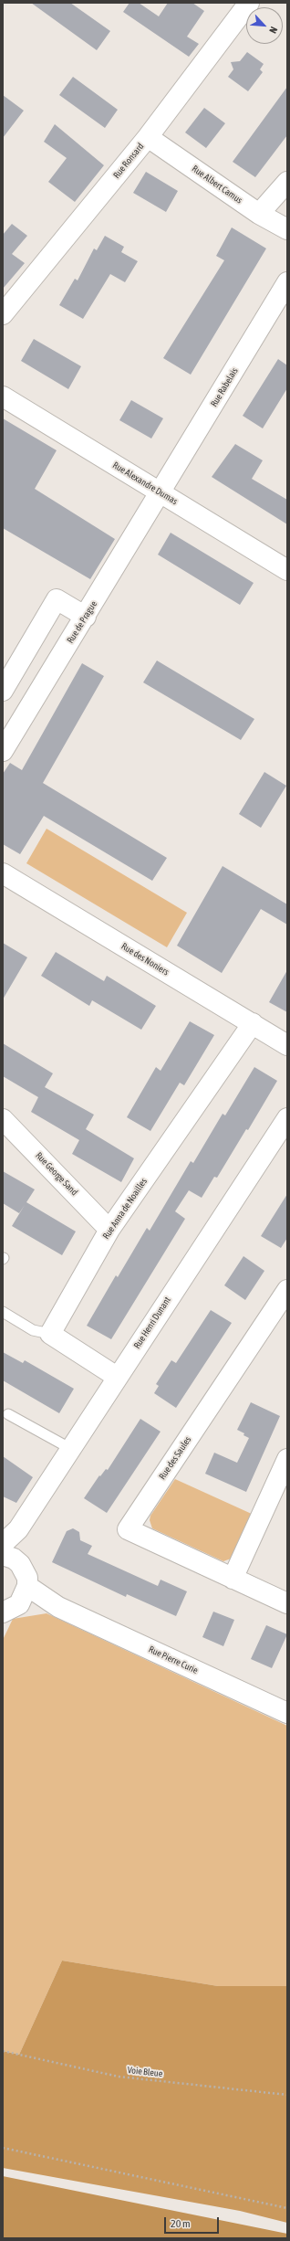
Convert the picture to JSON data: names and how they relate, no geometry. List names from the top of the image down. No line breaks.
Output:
{"streets":{"street":["Rue Ronsard","Rue Albert Camus","Rue Rabelais","Rue Alexandre Dumas","Rue de Prague","Rue des Noniers","Rue George Sand","Rue Anna de Noailles","Rue Henri Dunant","Rue des Saules","Rue Pierre Curie"],"path":["Voie Bleue"]},"crossings":[["Rue Ronsard","Rue Albert Camus"],["Rue Rabelais","Rue Alexandre Dumas"],["Rue Rabelais","Rue de Prague"],["Rue Alexandre Dumas","Rue de Prague"],["Rue des Noniers","Rue Anna de Noailles"],["Rue George Sand","Rue Anna de Noailles"]],"scale_bar":"20 m","north":"bottom right"}
